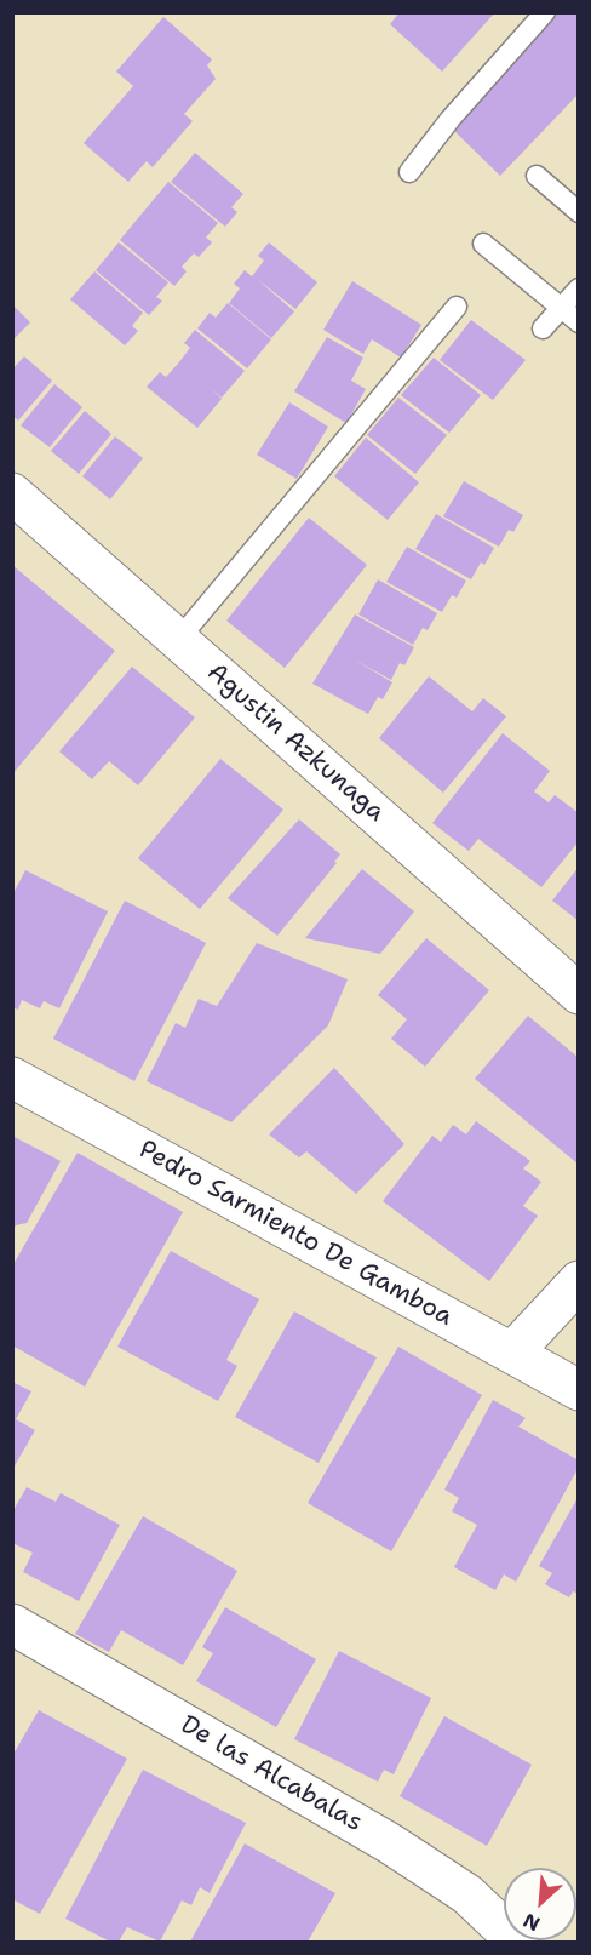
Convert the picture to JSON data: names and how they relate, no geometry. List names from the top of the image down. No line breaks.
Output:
{"streets":{"street":["Agustin Azkunaga","Pedro Sarmiento De Gamboa","De las Alcabalas"]},"north":"bottom left"}
